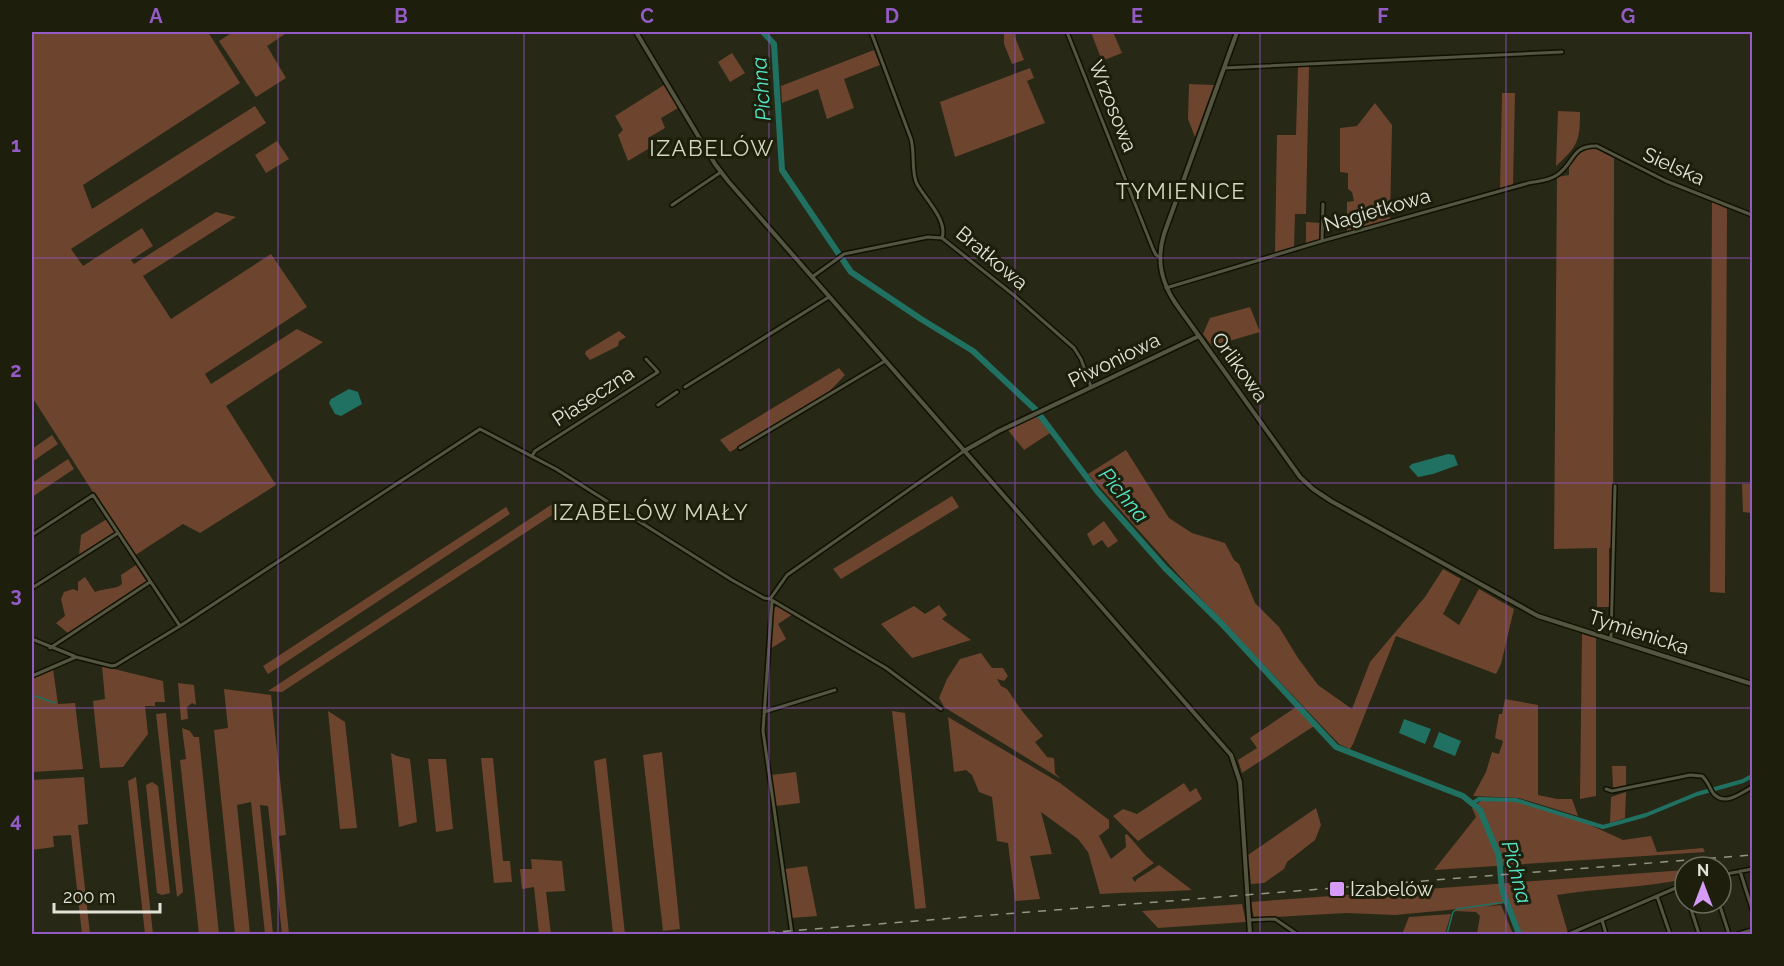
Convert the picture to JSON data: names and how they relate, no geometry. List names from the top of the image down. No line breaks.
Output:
{"streets":{"street":["Wrzosowa","Sielska","Nagietkowa","Bratkowa","Piwoniowa","Orlikowa","Piaseczna","Tymienicka"]},"crossings":[["Wrzosowa","Orlikowa"],["Sielska","Nagietkowa"],["Nagietkowa","Orlikowa"],["Bratkowa","Piwoniowa"],["Piwoniowa","Orlikowa"],["Orlikowa","Tymienicka"]],"districts":["IZABELÓW","TYMIENICE","IZABELÓW MAŁY"],"water":["Pichna"],"places":{"transit":["Izabelów"]},"scale_bar":"200 m","north":"top","grid":{"columns":["A","B","C","D","E","F","G"],"rows":["1","2","3","4"]}}
